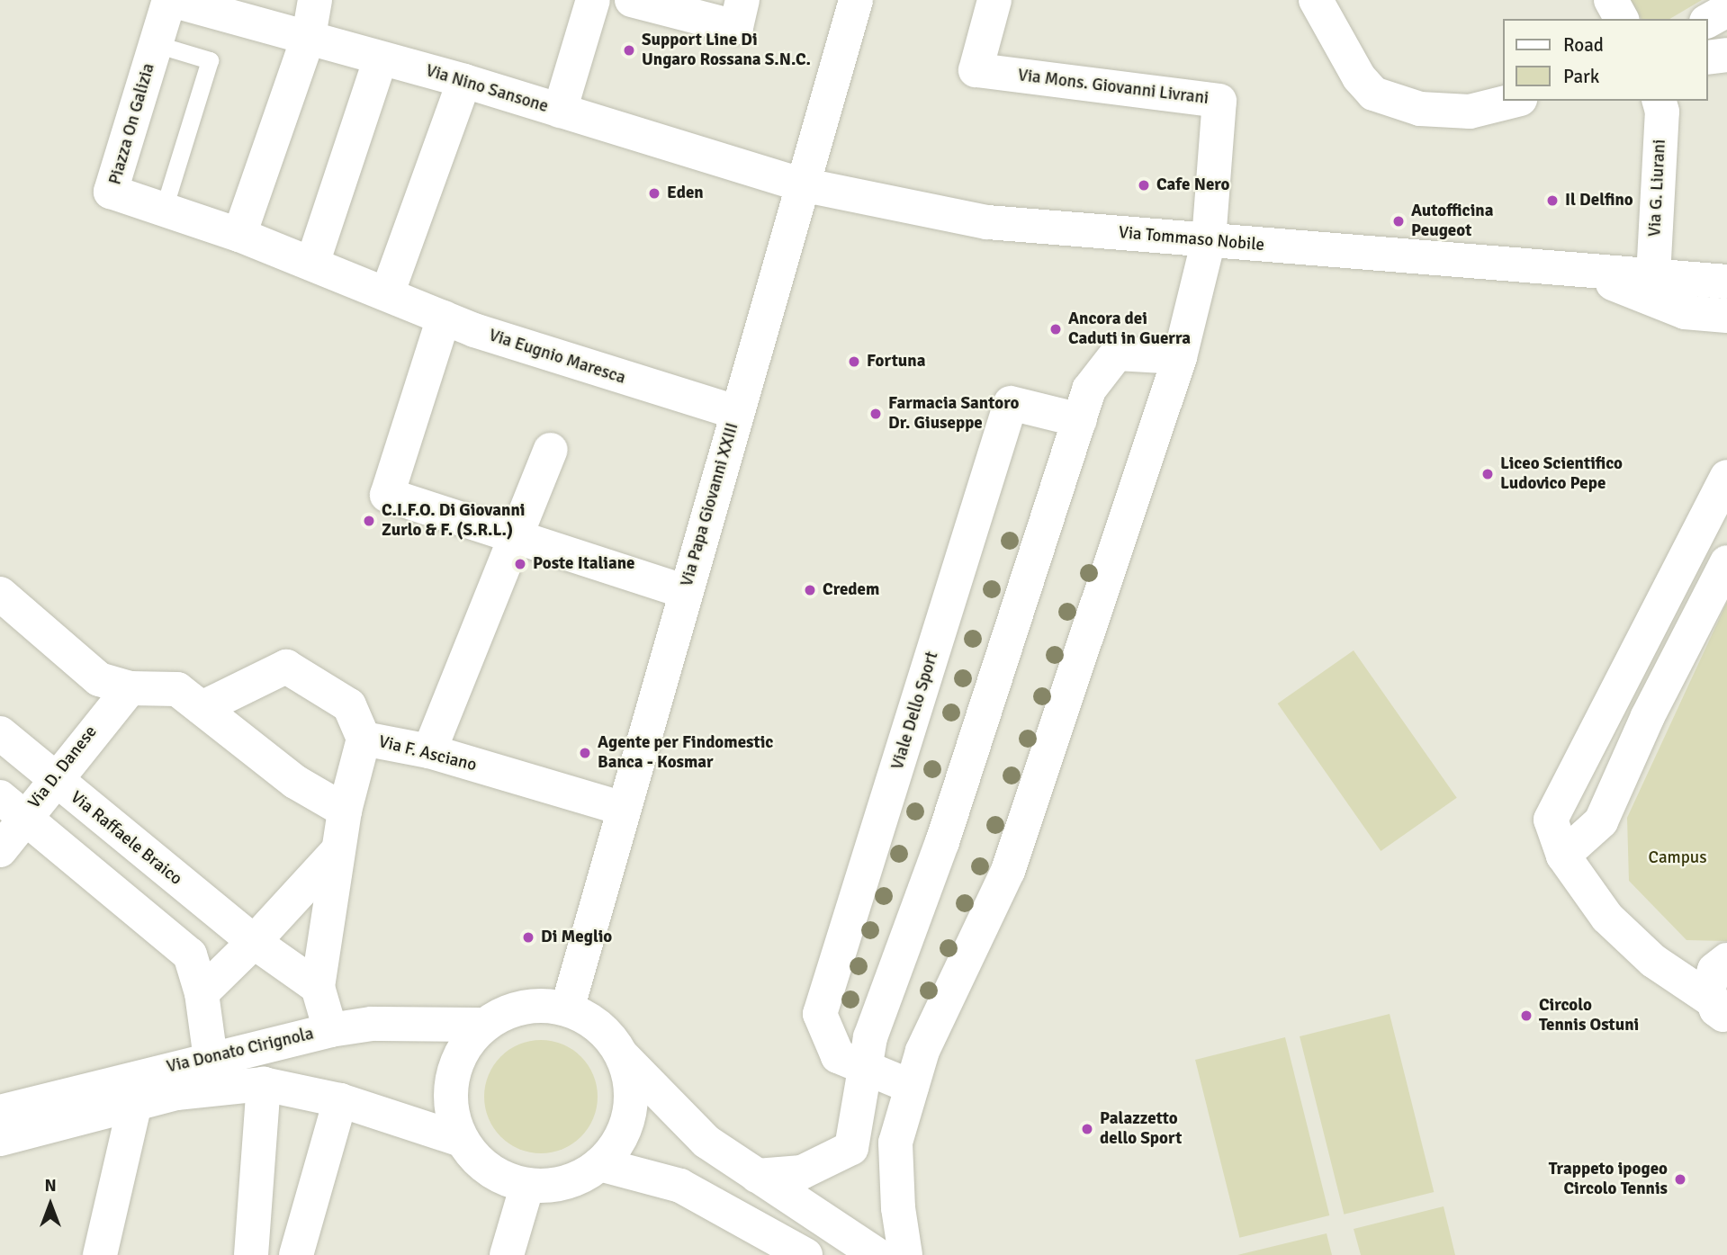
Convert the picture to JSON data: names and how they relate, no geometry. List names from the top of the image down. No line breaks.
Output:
{"streets":{"street":["Via Mons. Giovanni Livrani","Via Nino Sansone","Piazza On Galizia","Via G. Liurani","Via Tommaso Nobile","Via Eugnio Maresca","Via Papa Giovanni XXIII","Viale Dello Sport","Via F. Asciano","Via D. Danese","Via Raffaele Braico","Via Donato Cirignola"]},"crossings":[["Via Mons. Giovanni Livrani","Via Tommaso Nobile"],["Via Nino Sansone","Piazza On Galizia"],["Via Nino Sansone","Via Tommaso Nobile"],["Via Nino Sansone","Via Papa Giovanni XXIII"],["Piazza On Galizia","Via Eugnio Maresca"],["Via G. Liurani","Via Tommaso Nobile"],["Via Tommaso Nobile","Via Papa Giovanni XXIII"],["Via Eugnio Maresca","Via Papa Giovanni XXIII"],["Via Papa Giovanni XXIII","Via F. Asciano"],["Via Papa Giovanni XXIII","Via Donato Cirignola"],["Via F. Asciano","Via Raffaele Braico"],["Via D. Danese","Via Raffaele Braico"]],"parks":["Campus"],"places":["Support Line Di Ungaro Rossana S.N.C.","Cafe Nero","Eden","Il Delfino","Autofficina Peugeot","Ancora dei Caduti in Guerra","Fortuna","Farmacia Santoro Dr. Giuseppe","Liceo Scientifico Ludovico Pepe","C.I.F.O. Di Giovanni Zurlo & F. (S.R.L.)","Poste Italiane","Credem","Agente per Findomestic Banca - Kosmar","Di Meglio","Circolo Tennis Ostuni","Palazzetto dello Sport","Trappeto ipogeo Circolo Tennis"],"legend":["Road","Park"],"north":"top"}
